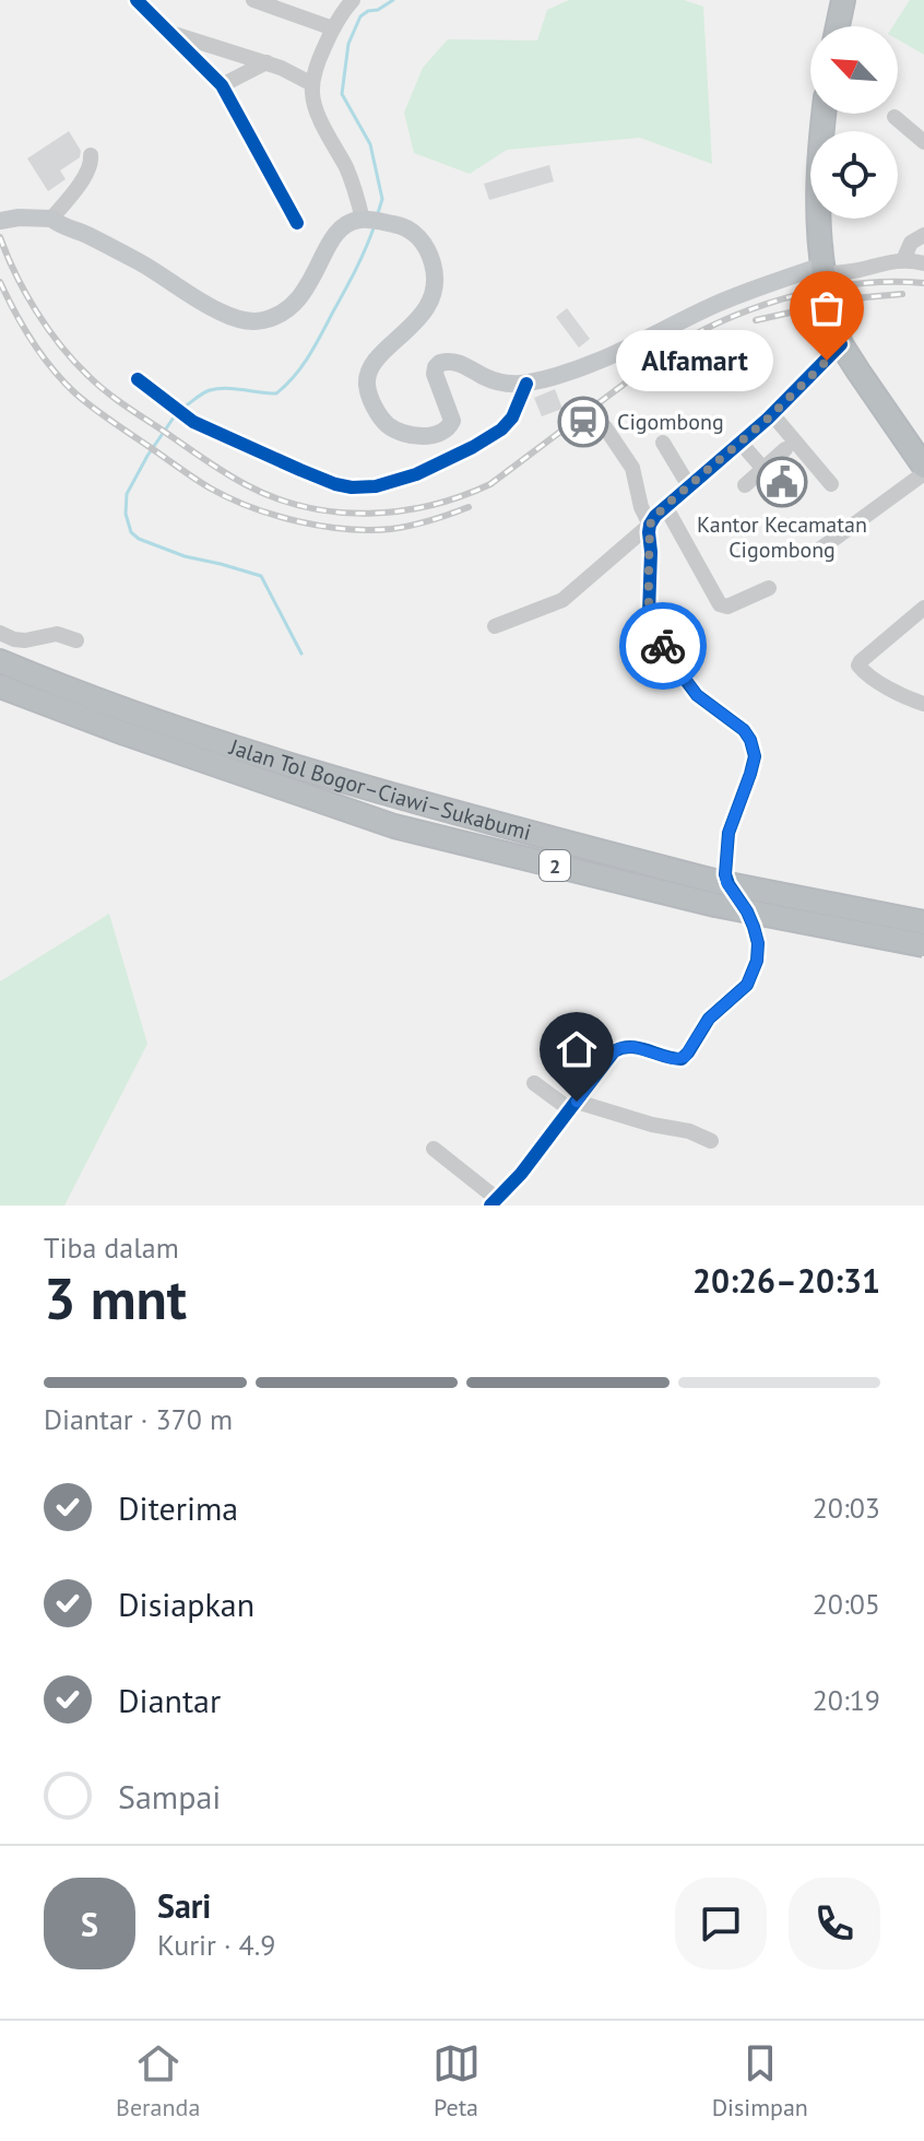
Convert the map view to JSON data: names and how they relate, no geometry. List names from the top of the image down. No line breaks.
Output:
{"streets":{"highway":["Jalan Tol Bogor–Ciawi–Sukabumi","2"]},"places":{"other":["Alfamart"],"station":["Cigombong"],"public building":["Kantor Kecamatan Cigombong"]},"north":"top left","page":{"bubble":"Alfamart","heading":["3 mnt","Tiba dalam","20:26–20:31"],"panel":["Sari","Kurir · 4.9"],"bar":"Diantar · 370 m","list":[["Diterima","20:03"],["Disiapkan","20:05"],["Diantar","20:19"],"Sampai"],"round":"S","tabs":["Beranda","Peta","Disimpan"]}}
